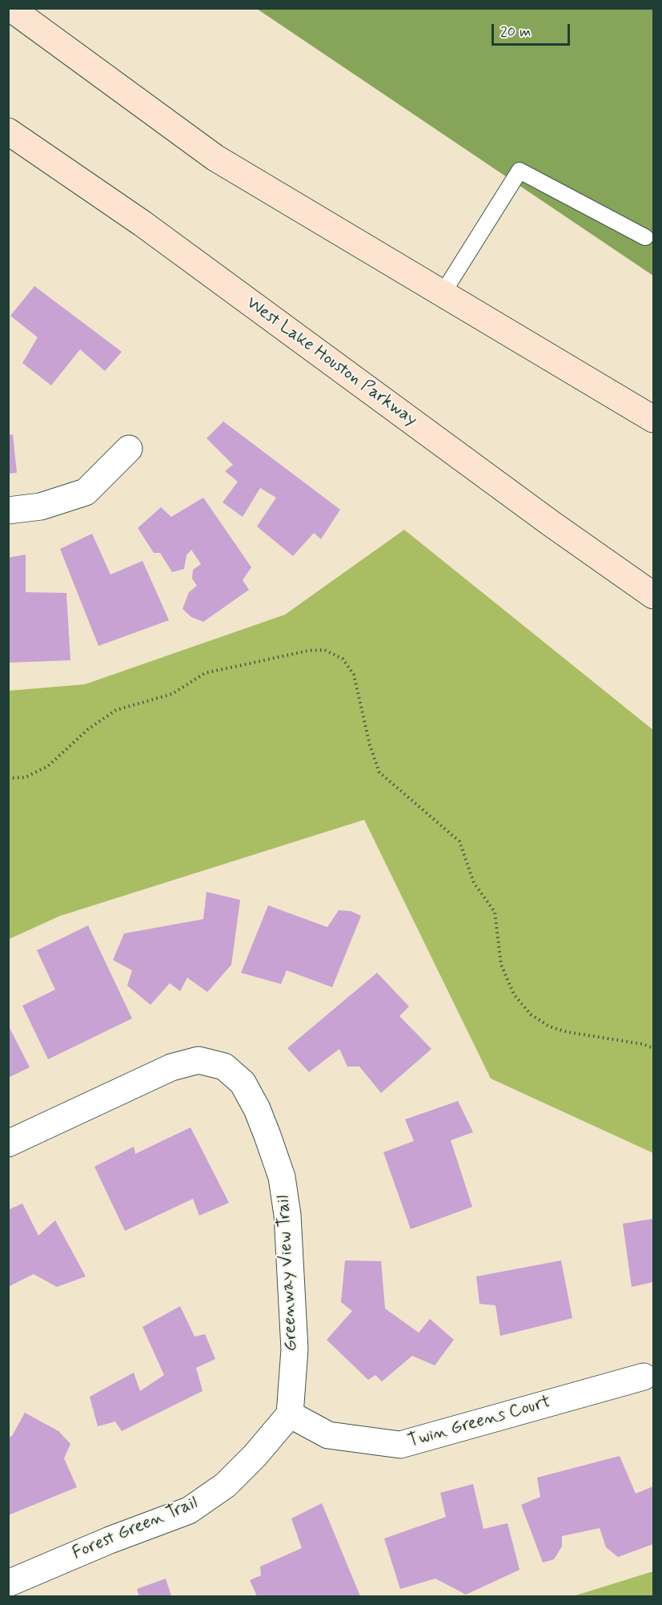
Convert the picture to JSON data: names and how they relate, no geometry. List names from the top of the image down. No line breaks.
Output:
{"streets":{"main road":["West Lake Houston Parkway"],"street":["Greenway View Trail","Twin Greens Court","Forest Green Trail"]},"crossings":[["Greenway View Trail","Twin Greens Court"],["Greenway View Trail","Forest Green Trail"],["Twin Greens Court","Forest Green Trail"]],"scale_bar":"20 m"}
